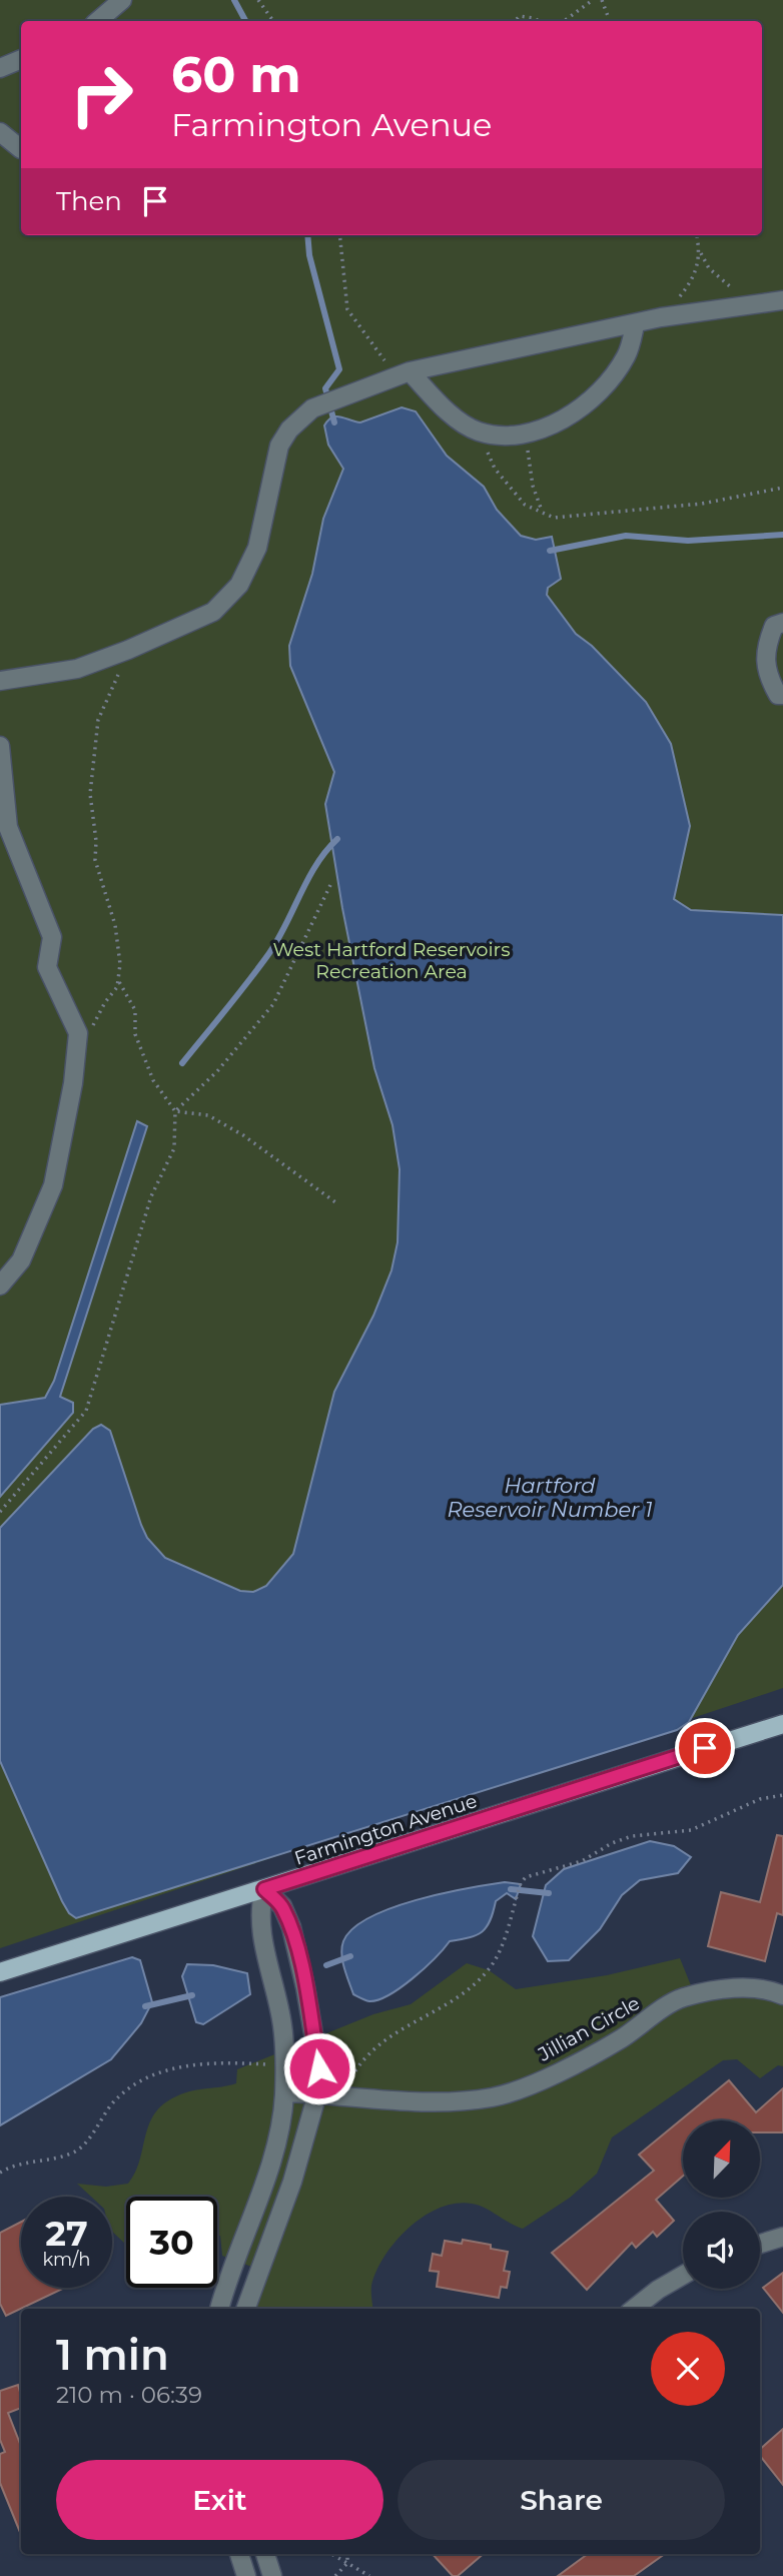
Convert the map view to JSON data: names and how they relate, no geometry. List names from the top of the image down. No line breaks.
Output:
{"streets":{"main road":["Farmington Avenue"],"street":["Jillian Circle"]},"water":["Hartford Reservoir Number 1"],"parks":["West Hartford Reservoirs Recreation Area"],"north":"top right","page":{"turn":["60 m","Farmington Avenue"],"then":"Then","speed":"27 km/h","limit":"30","heading":["1 min","210 m · 06:39"],"buttons":["Exit","Share"]}}
